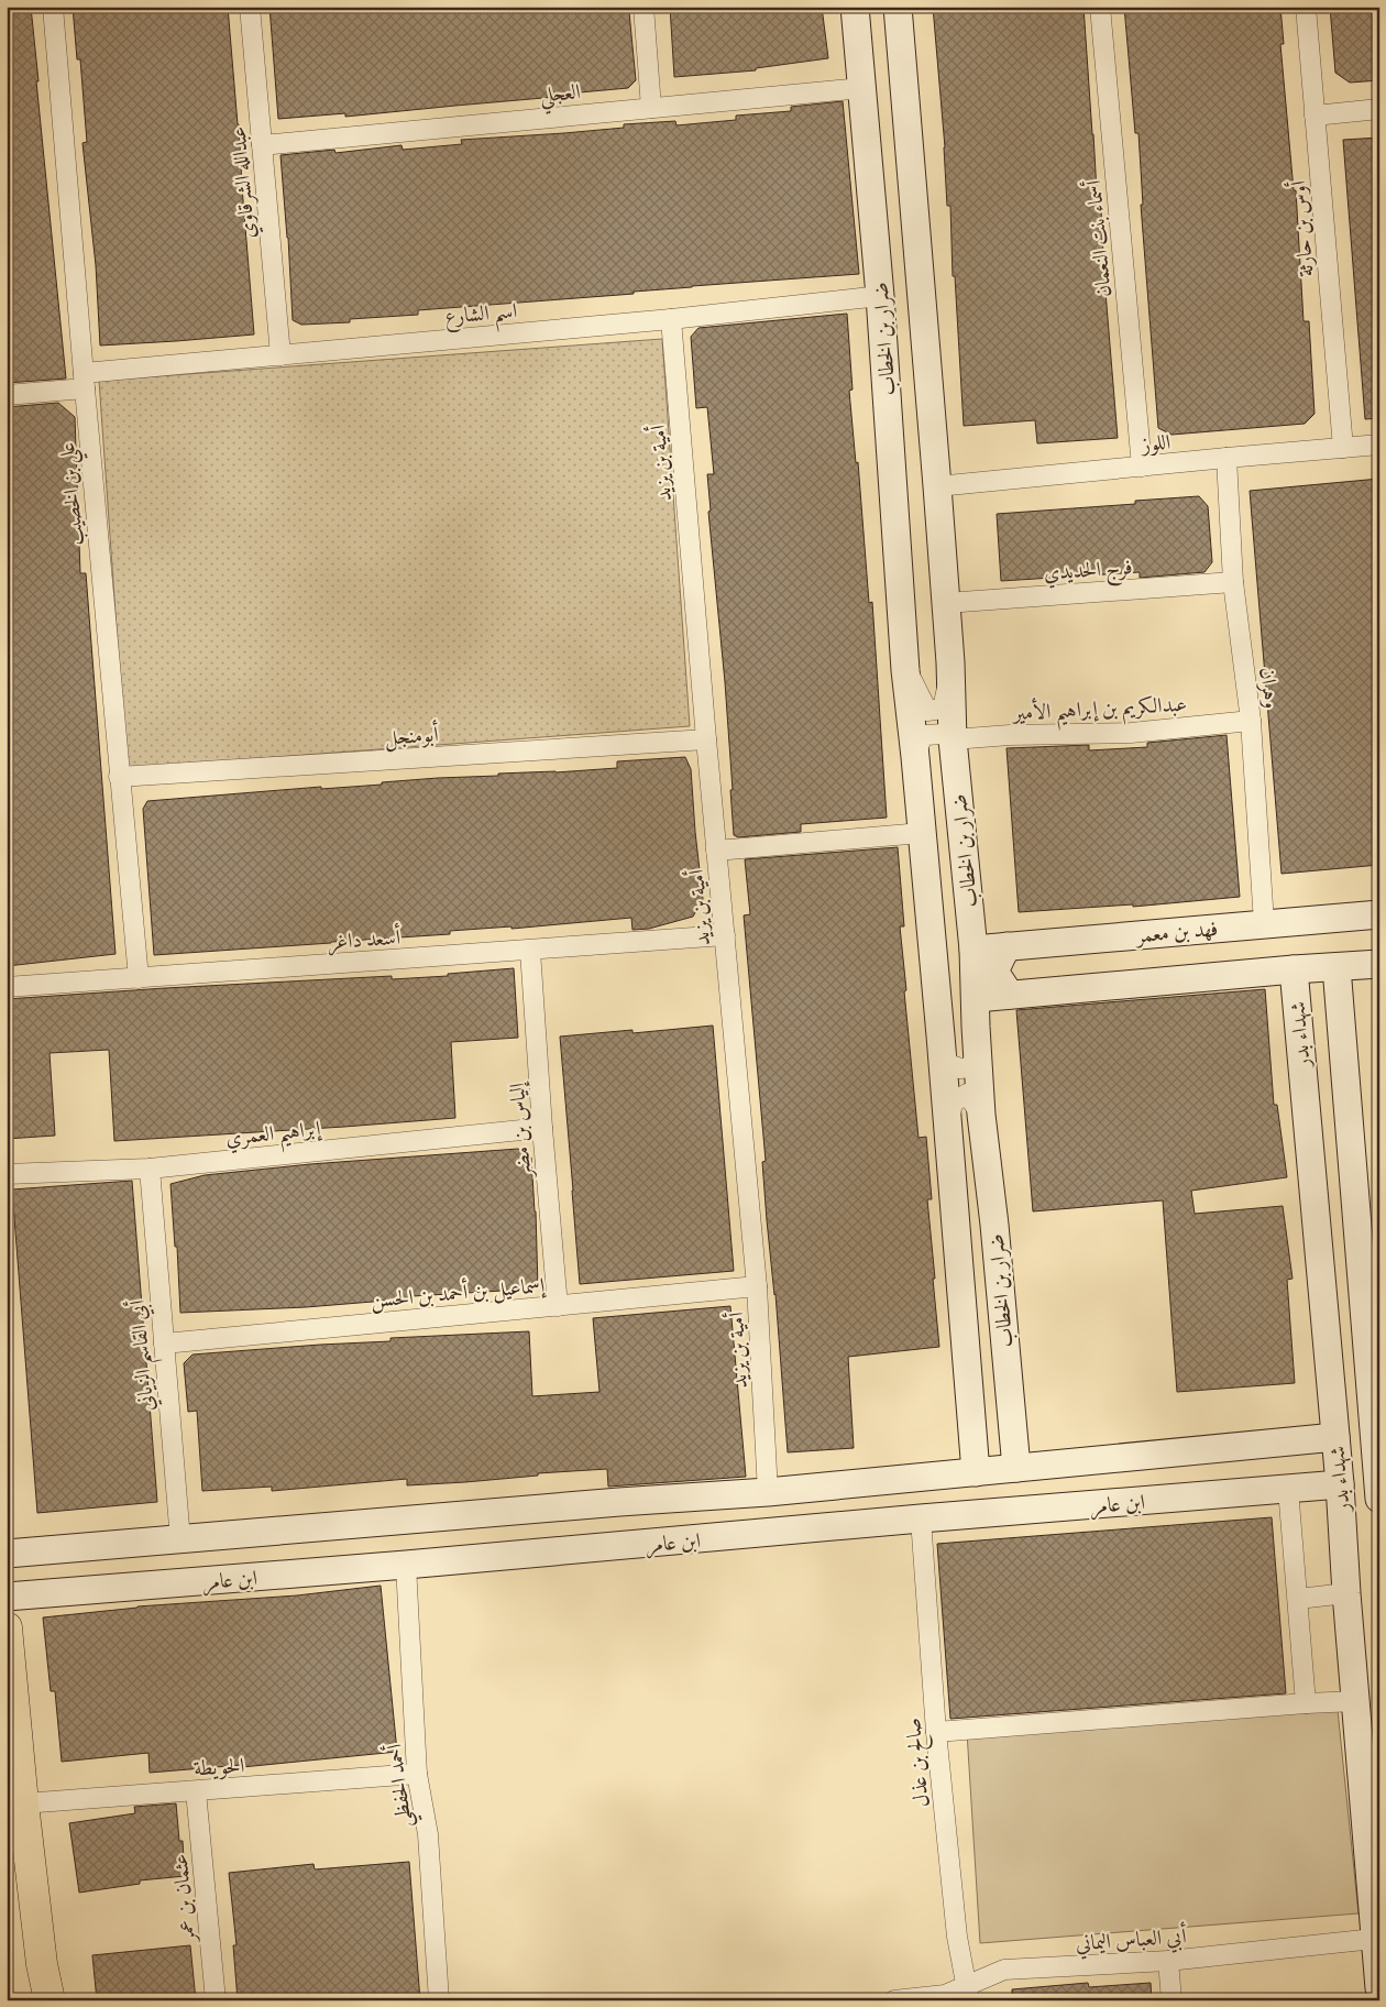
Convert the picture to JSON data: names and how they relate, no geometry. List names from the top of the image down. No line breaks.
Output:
{"streets":{"street":["العجلي","عبدالله الشرقاوي","أوس بن حارثة","أسماء بنت النعمان","اسم الشارع","ضرار بن الخطاب","اللوز","أمية بن يزيد","علي بن الخصيب","فرج الحديدي","وهران","عبدالكريم بن إبراهيم الأمير","أبومنجل","فهد بن معمر","أسعد داغر","شهداء بدر","إلياس بن مضر","إبراهيم العمري","إسماعيل بن أحمد بن الحسن","أبي القاسم الزياني","ابن عامر","صالح بن عذل","الحويطة","أحمد الحفظي","عثمان بن عمر","أبي العباس اليماني"]},"crossings":[["العجلي","عبدالله الشرقاوي"],["العجلي","ضرار بن الخطاب"],["عبدالله الشرقاوي","اسم الشارع"],["أوس بن حارثة","اللوز"],["أسماء بنت النعمان","اللوز"],["اسم الشارع","ضرار بن الخطاب"],["اسم الشارع","أمية بن يزيد"],["اسم الشارع","علي بن الخصيب"],["ضرار بن الخطاب","اللوز"],["ضرار بن الخطاب","فرج الحديدي"],["ضرار بن الخطاب","عبدالكريم بن إبراهيم الأمير"],["ضرار بن الخطاب","فهد بن معمر"],["ضرار بن الخطاب","ابن عامر"],["اللوز","وهران"],["أمية بن يزيد","أبومنجل"],["أمية بن يزيد","أسعد داغر"],["أمية بن يزيد","إسماعيل بن أحمد بن الحسن"],["أمية بن يزيد","ابن عامر"],["علي بن الخصيب","أبومنجل"],["علي بن الخصيب","أسعد داغر"],["فرج الحديدي","وهران"],["وهران","عبدالكريم بن إبراهيم الأمير"],["وهران","فهد بن معمر"],["أسعد داغر","إلياس بن مضر"],["شهداء بدر","ابن عامر"],["شهداء بدر","أبي العباس اليماني"],["إلياس بن مضر","إبراهيم العمري"],["إلياس بن مضر","إسماعيل بن أحمد بن الحسن"],["إبراهيم العمري","أبي القاسم الزياني"],["إسماعيل بن أحمد بن الحسن","أبي القاسم الزياني"],["أبي القاسم الزياني","ابن عامر"],["ابن عامر","صالح بن عذل"],["ابن عامر","أحمد الحفظي"],["صالح بن عذل","أبي العباس اليماني"],["الحويطة","أحمد الحفظي"],["الحويطة","عثمان بن عمر"]]}
